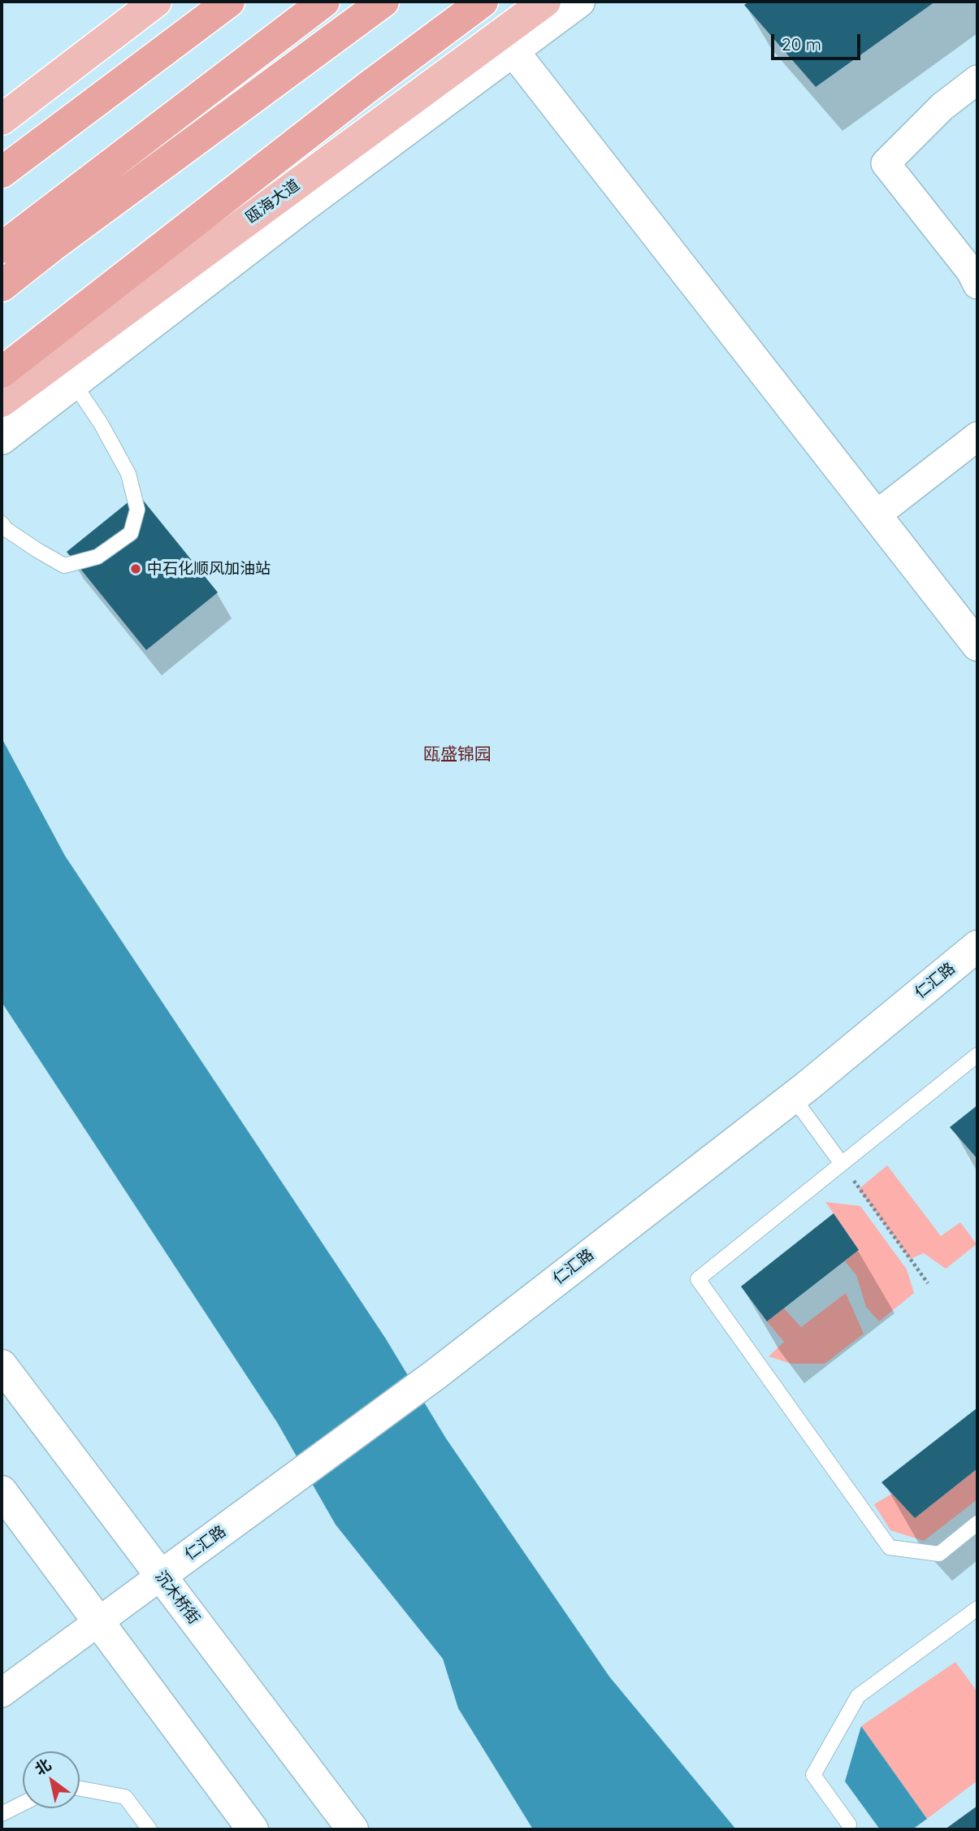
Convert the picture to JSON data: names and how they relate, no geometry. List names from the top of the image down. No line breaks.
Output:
{"streets":{"main road":["瓯海大道"],"street":["仁汇路","沉木桥街"]},"crossings":[["仁汇路","沉木桥街"]],"districts":["瓯盛锦园"],"places":["中石化顺风加油站"],"scale_bar":"20 m","north":"top left"}
